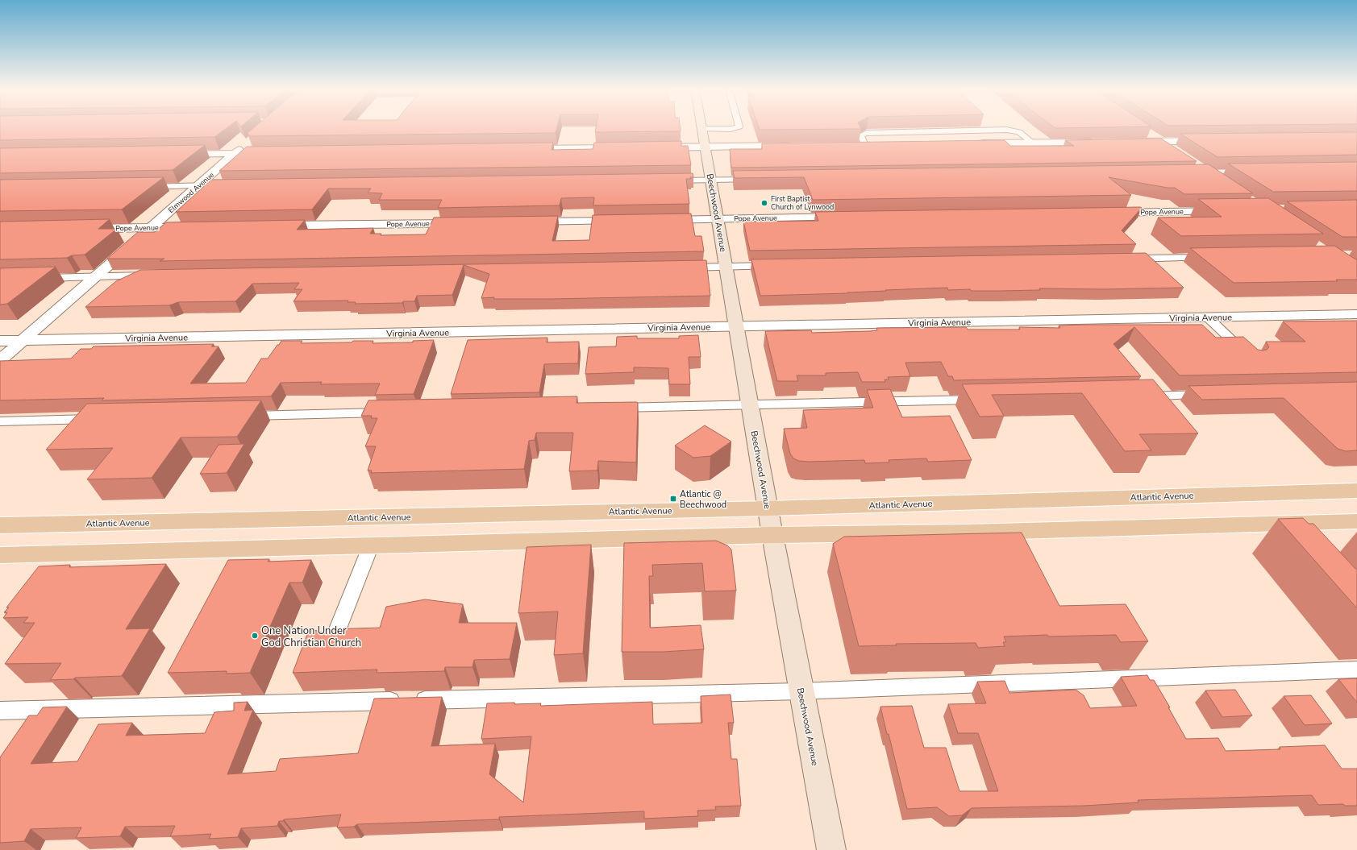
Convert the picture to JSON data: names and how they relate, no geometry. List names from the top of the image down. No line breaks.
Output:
{"streets":{"main road":["Atlantic Avenue"],"street":["Elmwood Avenue","Pope Avenue","Beechwood Avenue","Virginia Avenue"]},"crossings":[["Elmwood Avenue","Pope Avenue"],["Elmwood Avenue","Virginia Avenue"],["Pope Avenue","Beechwood Avenue"],["Beechwood Avenue","Virginia Avenue"],["Beechwood Avenue","Atlantic Avenue"]],"places":{"other":["First Baptist Church of Lynwood","One Nation Under God Christian Church"],"transit":["Atlantic @ Beechwood"]}}
